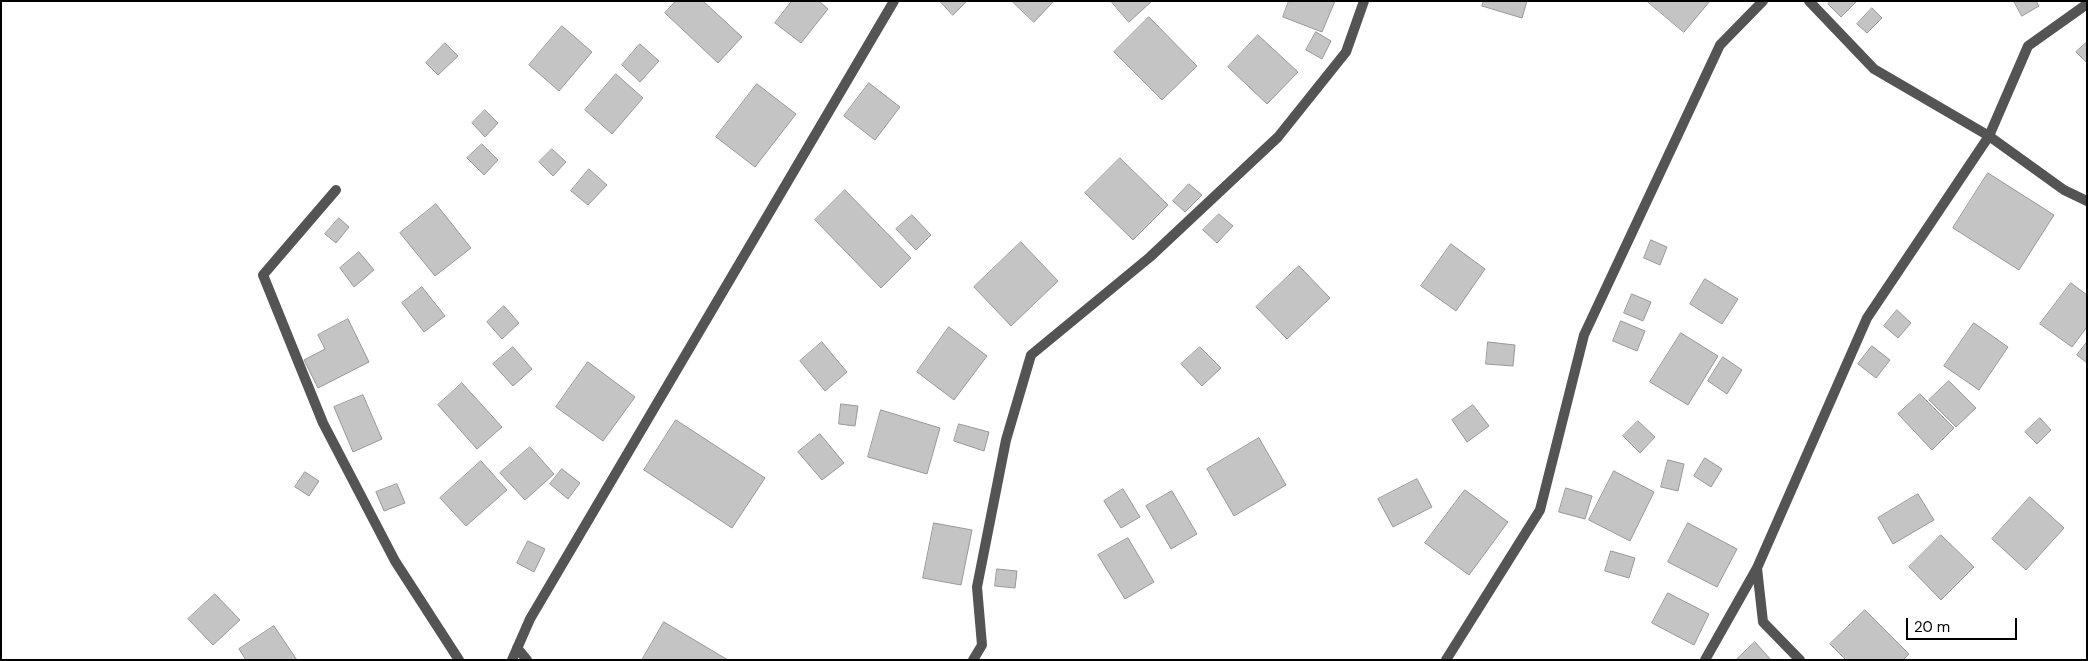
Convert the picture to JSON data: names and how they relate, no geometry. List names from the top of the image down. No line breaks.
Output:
{"scale_bar":"20 m"}
